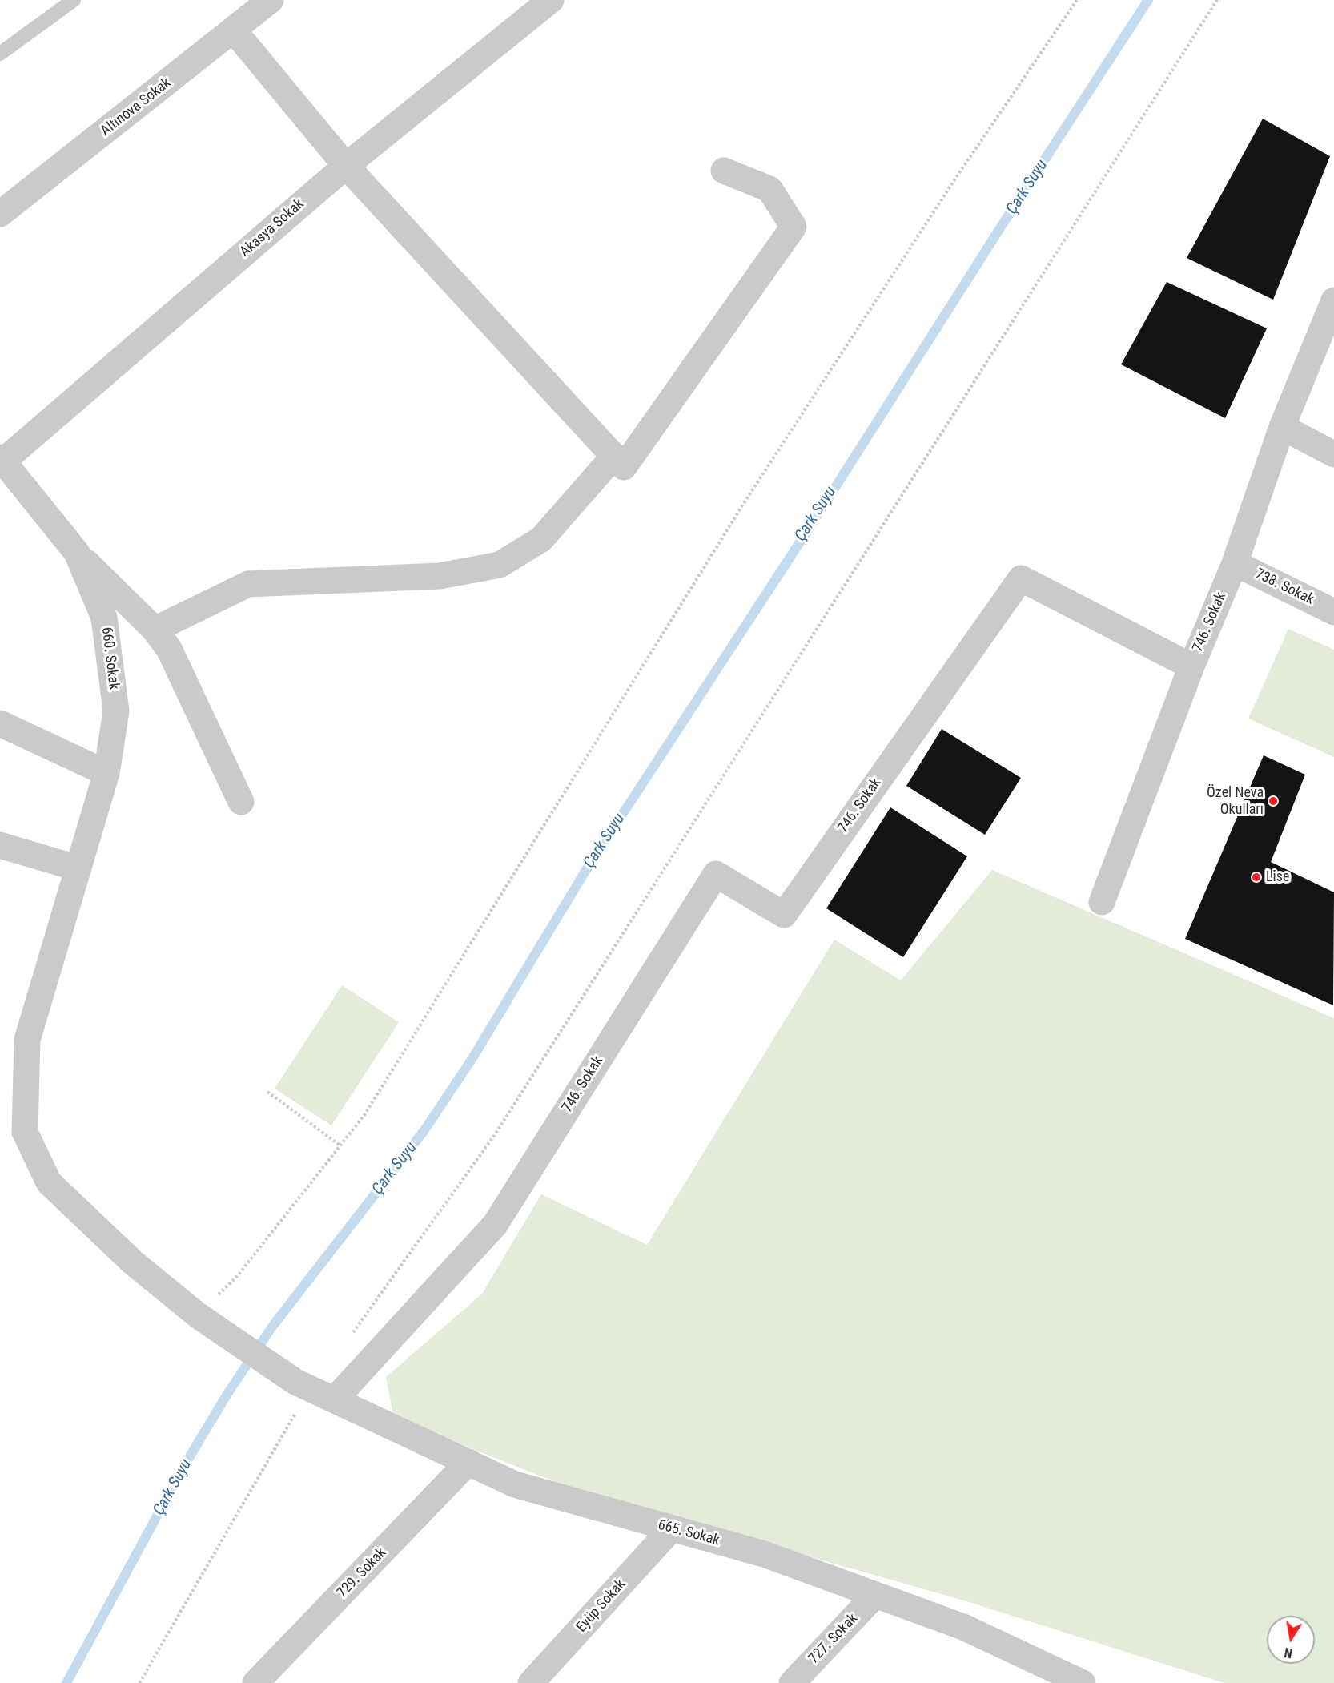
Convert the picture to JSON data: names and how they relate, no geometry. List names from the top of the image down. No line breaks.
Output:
{"streets":{"street":["Altınova Sokak","Akasya Sokak","738. Sokak","746. Sokak","660. Sokak","665. Sokak","729. Sokak","Eyüp Sokak","727. Sokak"]},"crossings":[["Akasya Sokak","660. Sokak"],["738. Sokak","746. Sokak"],["746. Sokak","665. Sokak"],["660. Sokak","665. Sokak"],["665. Sokak","729. Sokak"],["665. Sokak","Eyüp Sokak"],["665. Sokak","727. Sokak"]],"water":["Çark Suyu"],"places":["Özel Neva Okulları","Lise"],"north":"bottom"}
